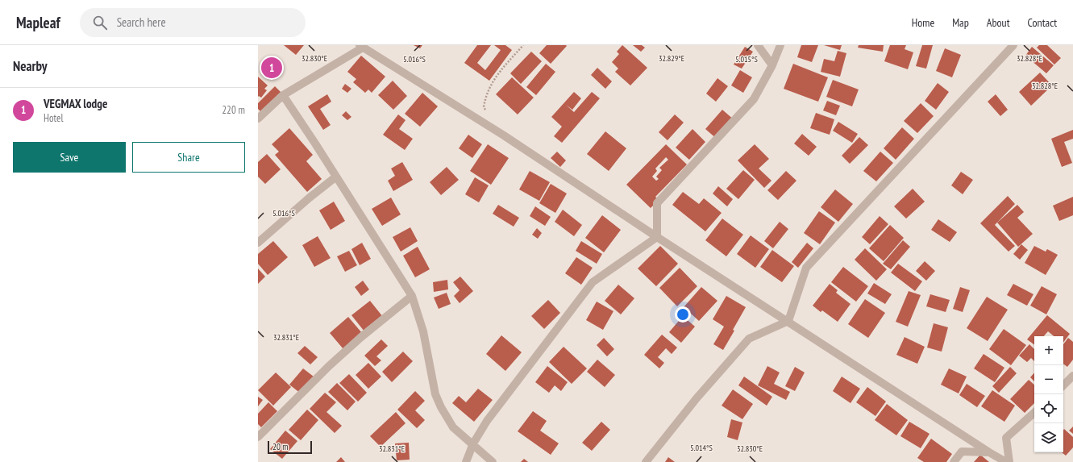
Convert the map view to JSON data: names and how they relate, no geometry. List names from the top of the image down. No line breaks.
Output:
{"scale_bar":"20 m","page":{"header":"Mapleaf","search":"Search here","nav":["Home","Map","About","Contact"],"heading":"Nearby","pins":"1","list":[{"mark":"1","name":"VEGMAX lodge","note":"Hotel","value":"220 m"}],"buttons":["Save","Share"],"map_buttons":["+","−"],"scale":"20 m"},"coordinates":["32.830°E","32.829°E","32.828°E","5.016°S","5.015°S","32.831°E","5.014°S"]}
